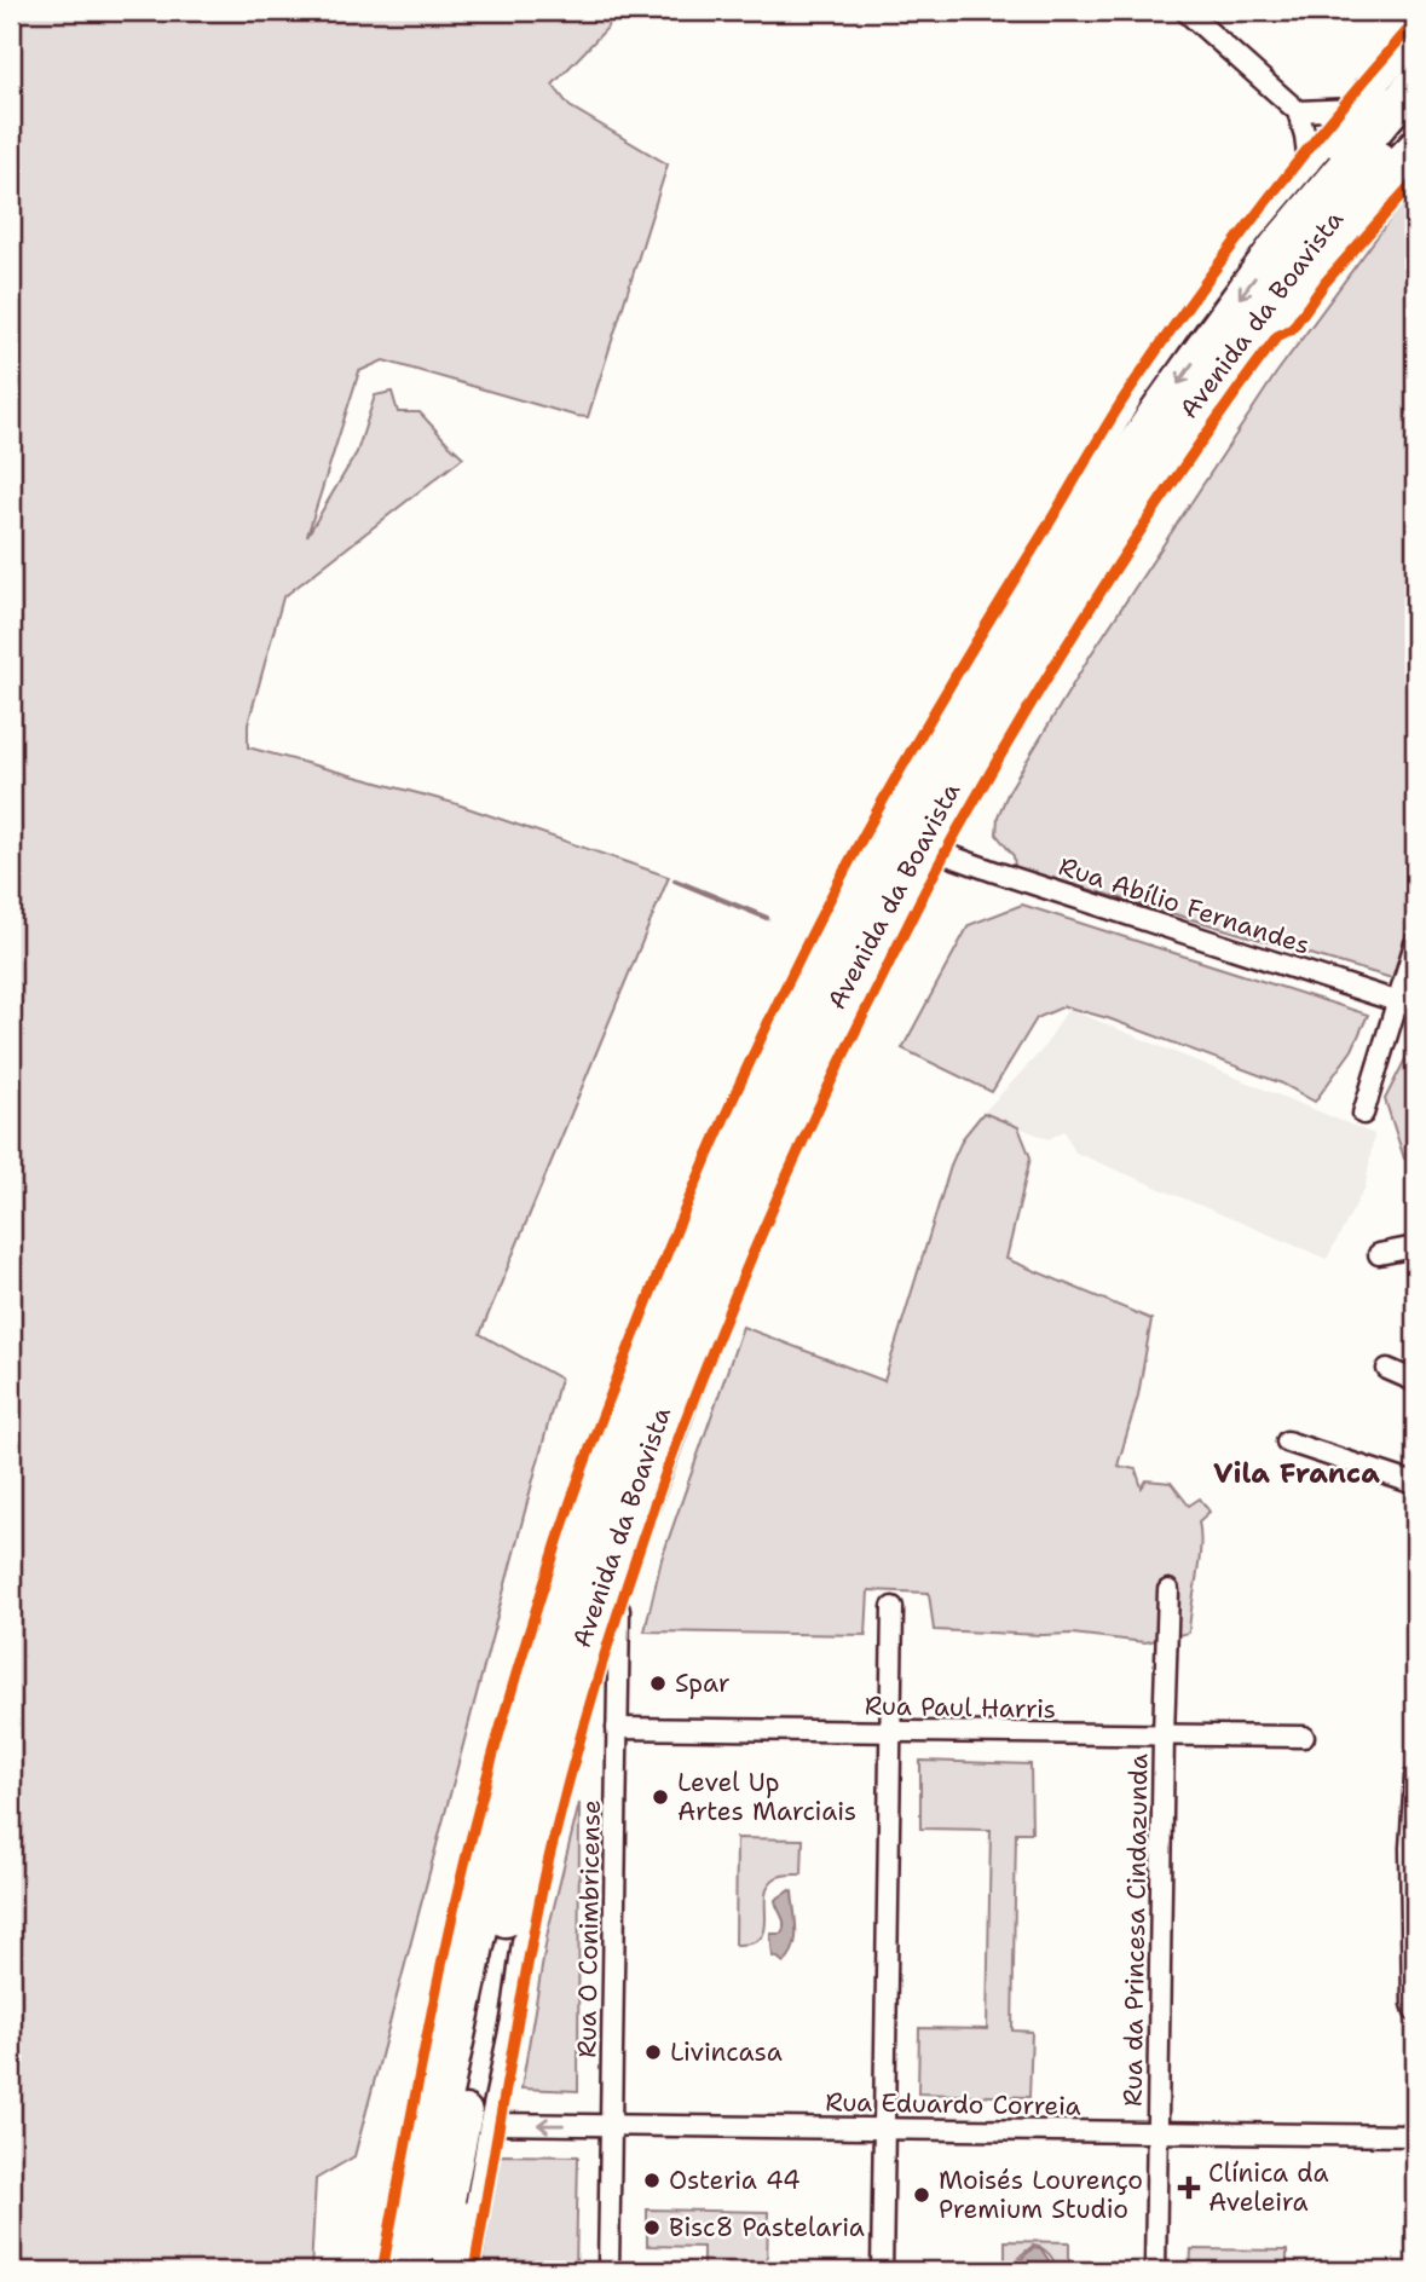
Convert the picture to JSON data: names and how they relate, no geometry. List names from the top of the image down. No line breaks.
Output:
{"streets":{"highway":["Avenida da Boavista"],"street":["Rua Abílio Fernandes","Rua Paul Harris","Rua O Conimbricense","Rua da Princesa Cindazunda","Rua Eduardo Correia"]},"crossings":[["Avenida da Boavista","Rua Abílio Fernandes"],["Avenida da Boavista","Rua O Conimbricense"],["Avenida da Boavista","Rua Eduardo Correia"],["Rua Paul Harris","Rua O Conimbricense"],["Rua Paul Harris","Rua da Princesa Cindazunda"],["Rua O Conimbricense","Rua Eduardo Correia"],["Rua da Princesa Cindazunda","Rua Eduardo Correia"]],"districts":["Vila Franca"],"places":{"other":["Spar","Level Up Artes Marciais","Livincasa","Osteria 44","Moisés Lourenço Premium Studio","Bisc8 Pastelaria"],"health":["Clínica da Aveleira"]}}
